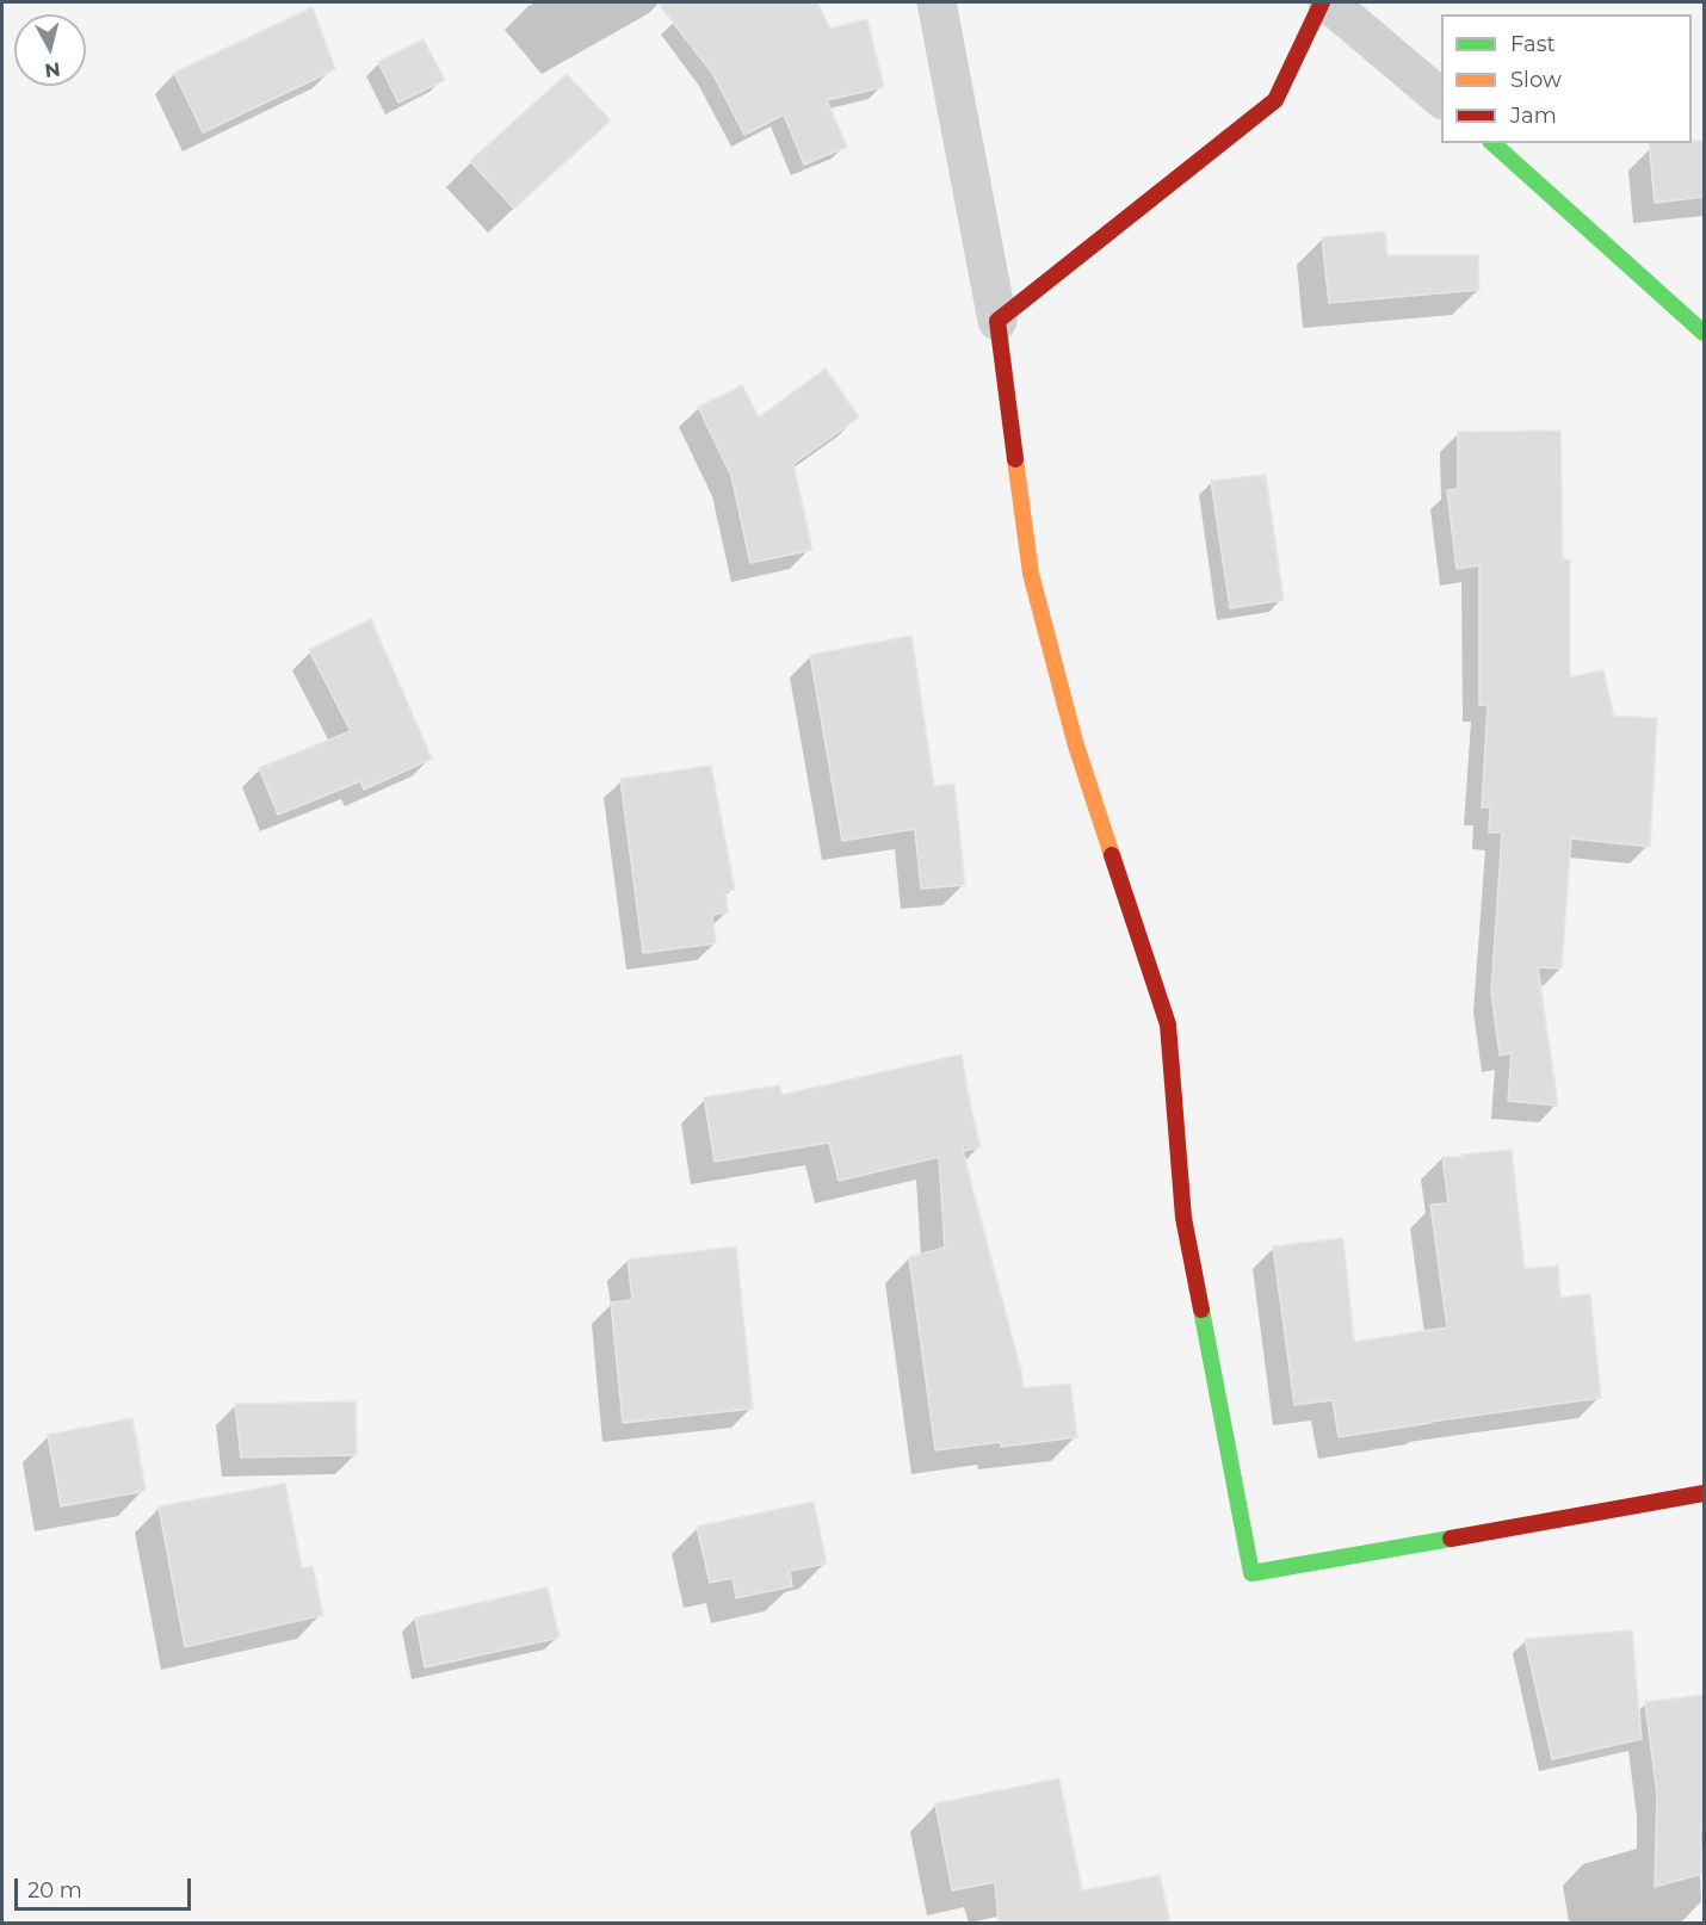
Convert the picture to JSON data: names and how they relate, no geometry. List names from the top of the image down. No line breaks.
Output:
{"legend":["Fast","Slow","Jam"],"scale_bar":"20 m","north":"bottom"}
